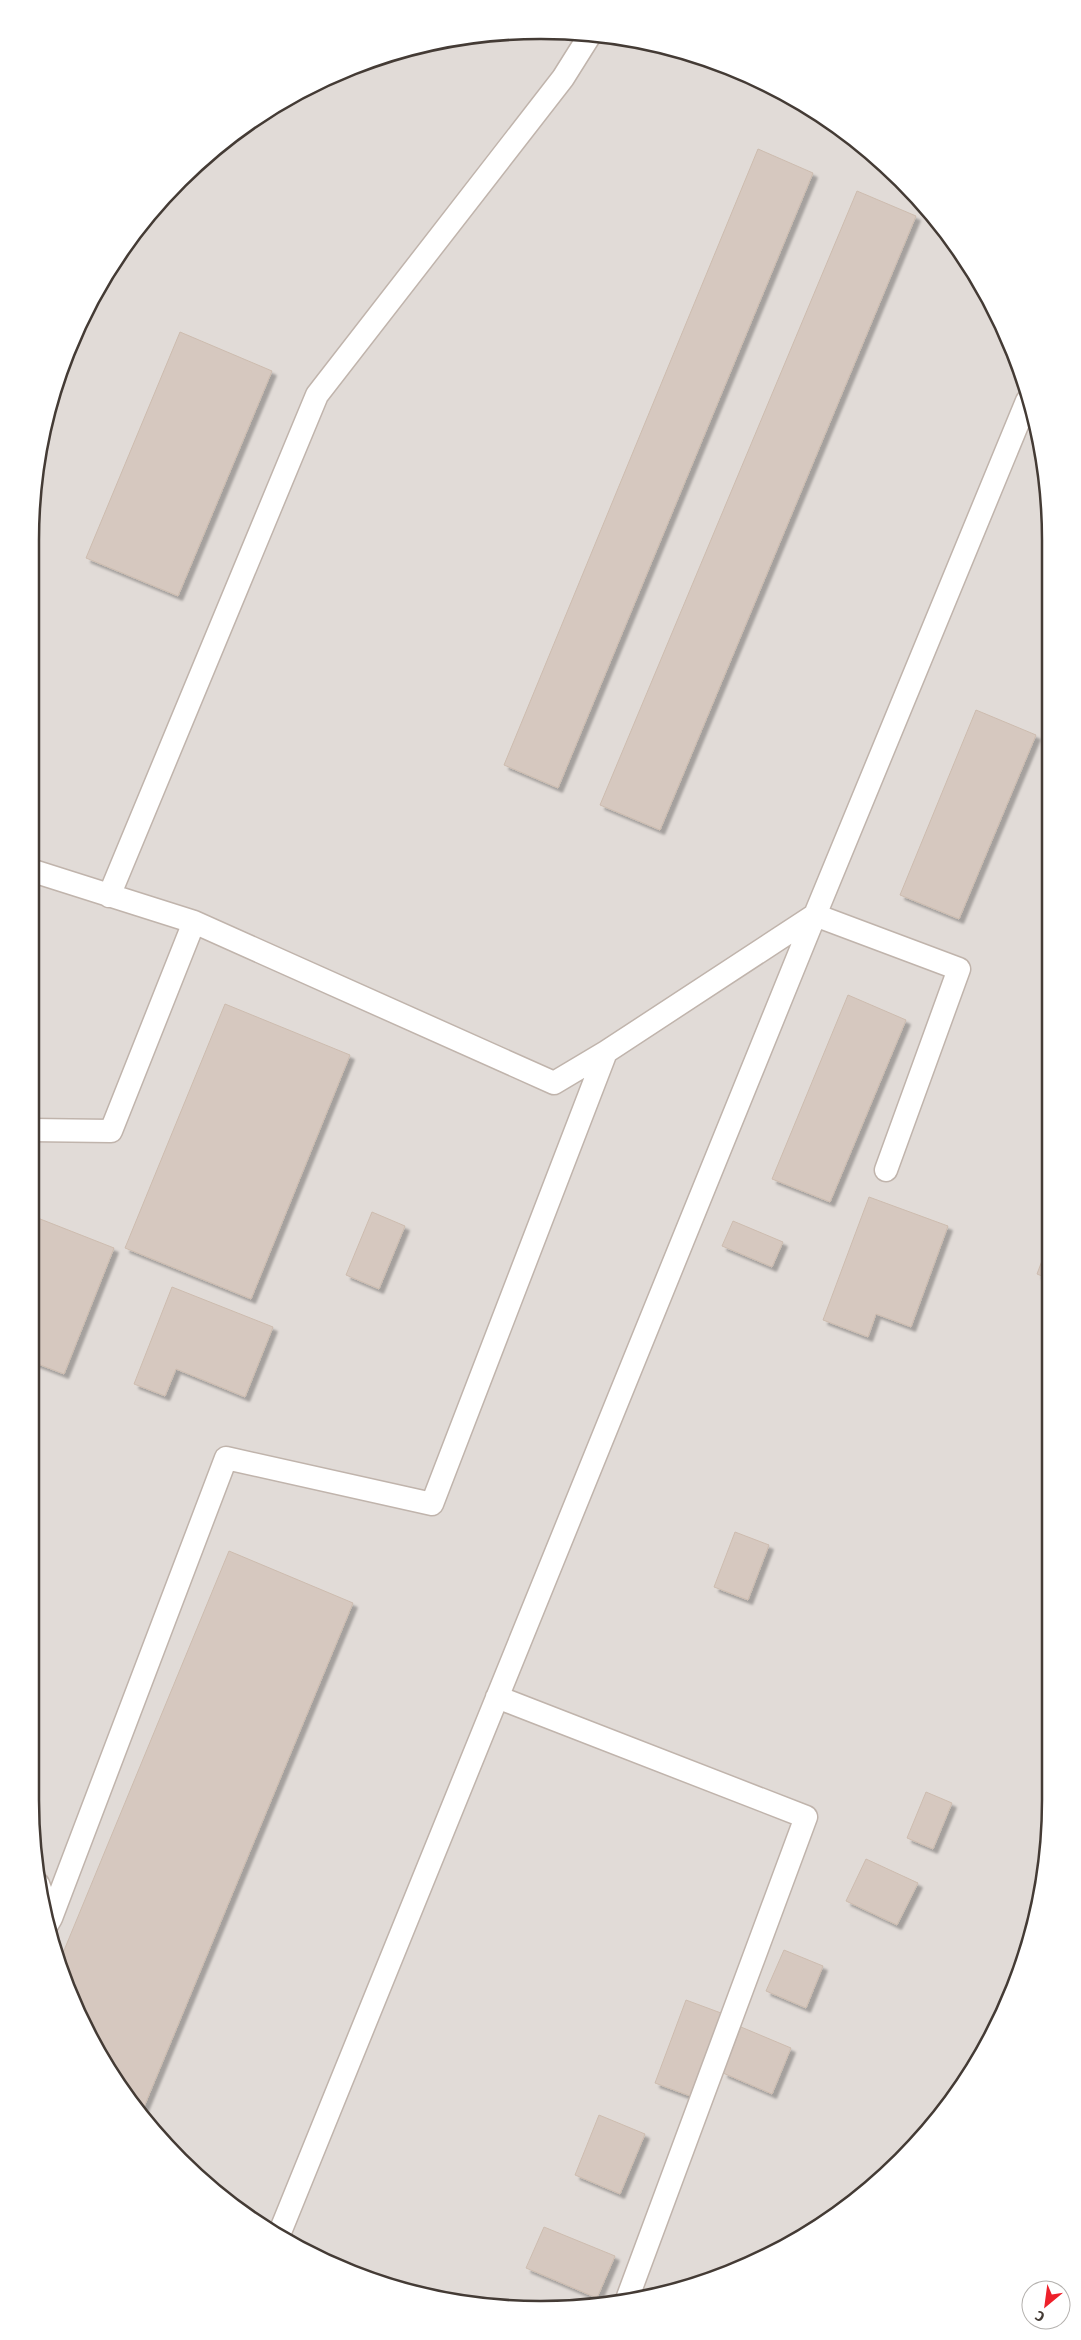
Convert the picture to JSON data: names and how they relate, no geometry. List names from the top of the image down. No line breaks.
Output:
{"north":"bottom left"}
